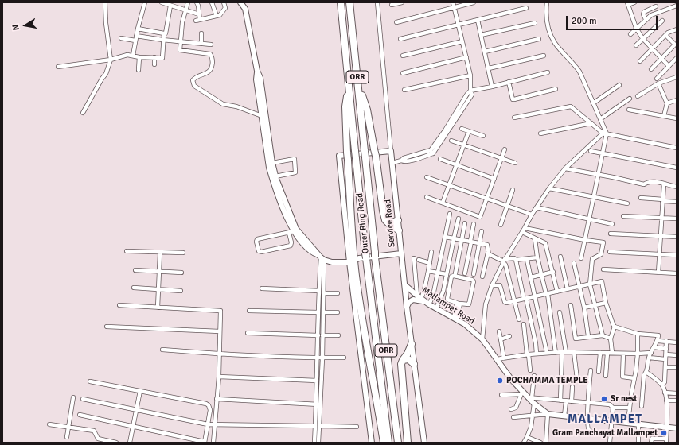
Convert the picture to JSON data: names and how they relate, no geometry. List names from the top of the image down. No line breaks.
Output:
{"streets":{"highway":["ORR","Outer Ring Road"],"main road":["Service Road","Mallampet Road"]},"crossings":[["Service Road","Mallampet Road"]],"districts":["MALLAMPET"],"places":["POCHAMMA TEMPLE","Sr nest","Gram Panchayat Mallampet"],"scale_bar":"200 m","north":"left"}
